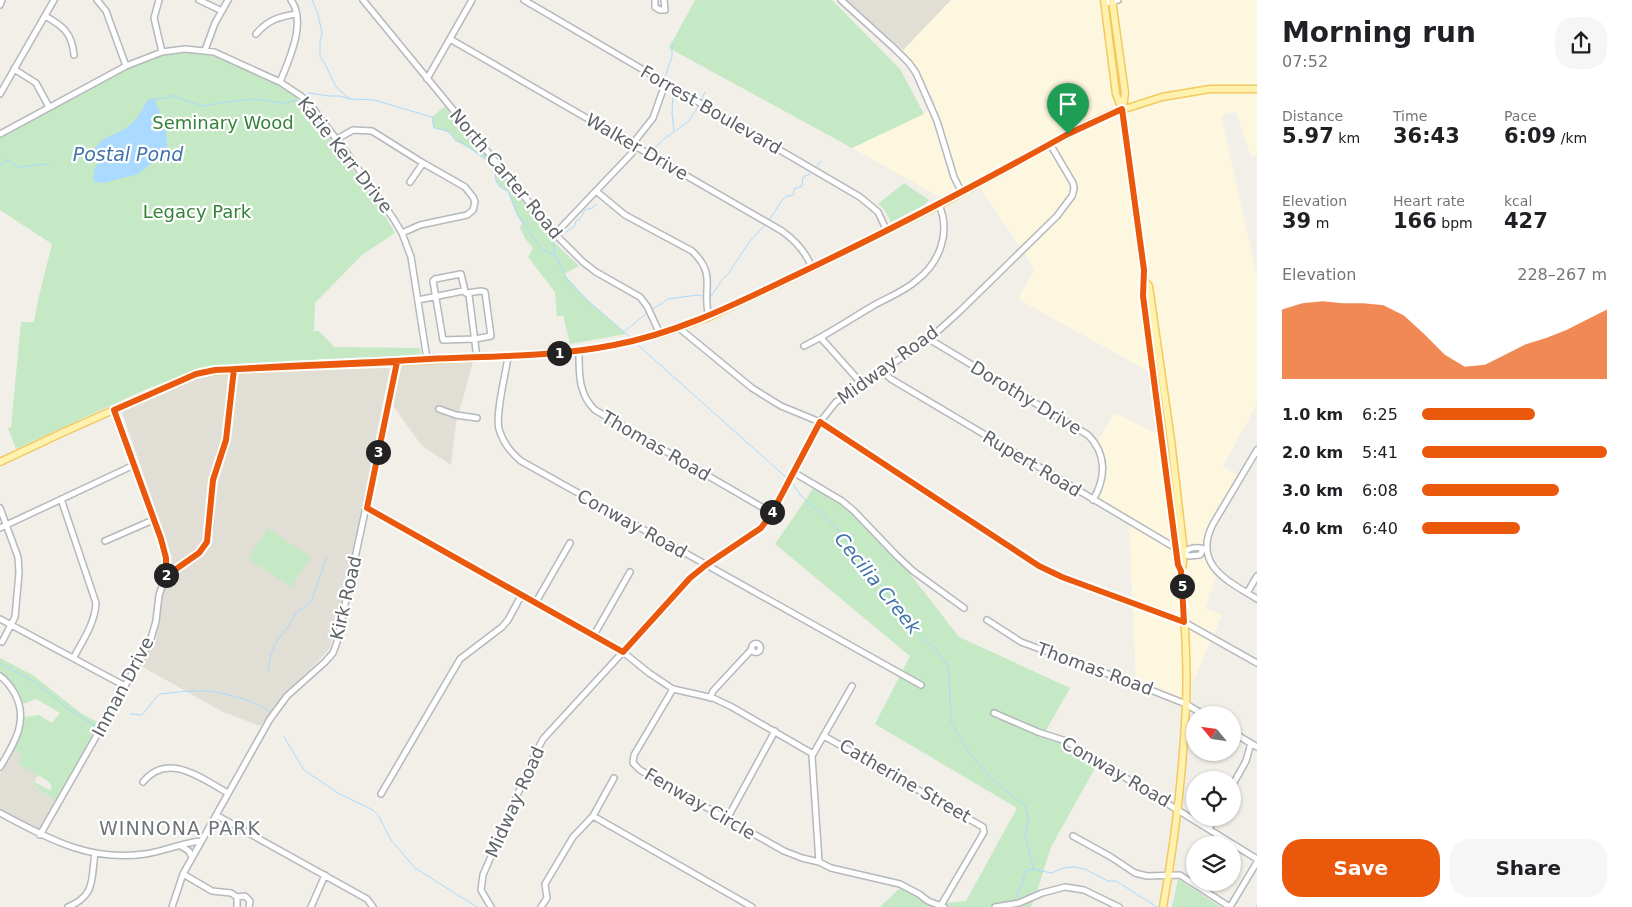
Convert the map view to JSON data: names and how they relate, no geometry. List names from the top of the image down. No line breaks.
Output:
{"streets":{"street":["Forrest Boulevard","Walker Drive","Katie Kerr Drive","North Carter Road","Midway Road","Dorothy Drive","Thomas Road","Rupert Road","Conway Road","Kirk Road","Inman Drive","Catherine Street","Fenway Circle"]},"crossings":[["Midway Road","Dorothy Drive"],["Midway Road","Thomas Road"],["Midway Road","Rupert Road"],["Midway Road","Conway Road"],["Dorothy Drive","Rupert Road"],["Catherine Street","Fenway Circle"]],"districts":["WINNONA PARK"],"water":["Postal Pond","Cecilia Creek"],"parks":["Seminary Wood","Legacy Park"],"north":"top left","page":{"heading":["Morning run","07:52"],"stats":[["Distance","5.97 km"],["Time","36:43"],["Pace","6:09 /km"],["Elevation","39 m"],["Heart rate","166 bpm"],["kcal","427"]],"chart":["Elevation","228–267 m"],"pins":["1","3","4","2","5"],"list":[{"name":"1.0 km","note":"6:25"},{"name":"2.0 km","note":"5:41"},{"name":"3.0 km","note":"6:08"},{"name":"4.0 km","note":"6:40"}],"buttons":["Save","Share"]}}
